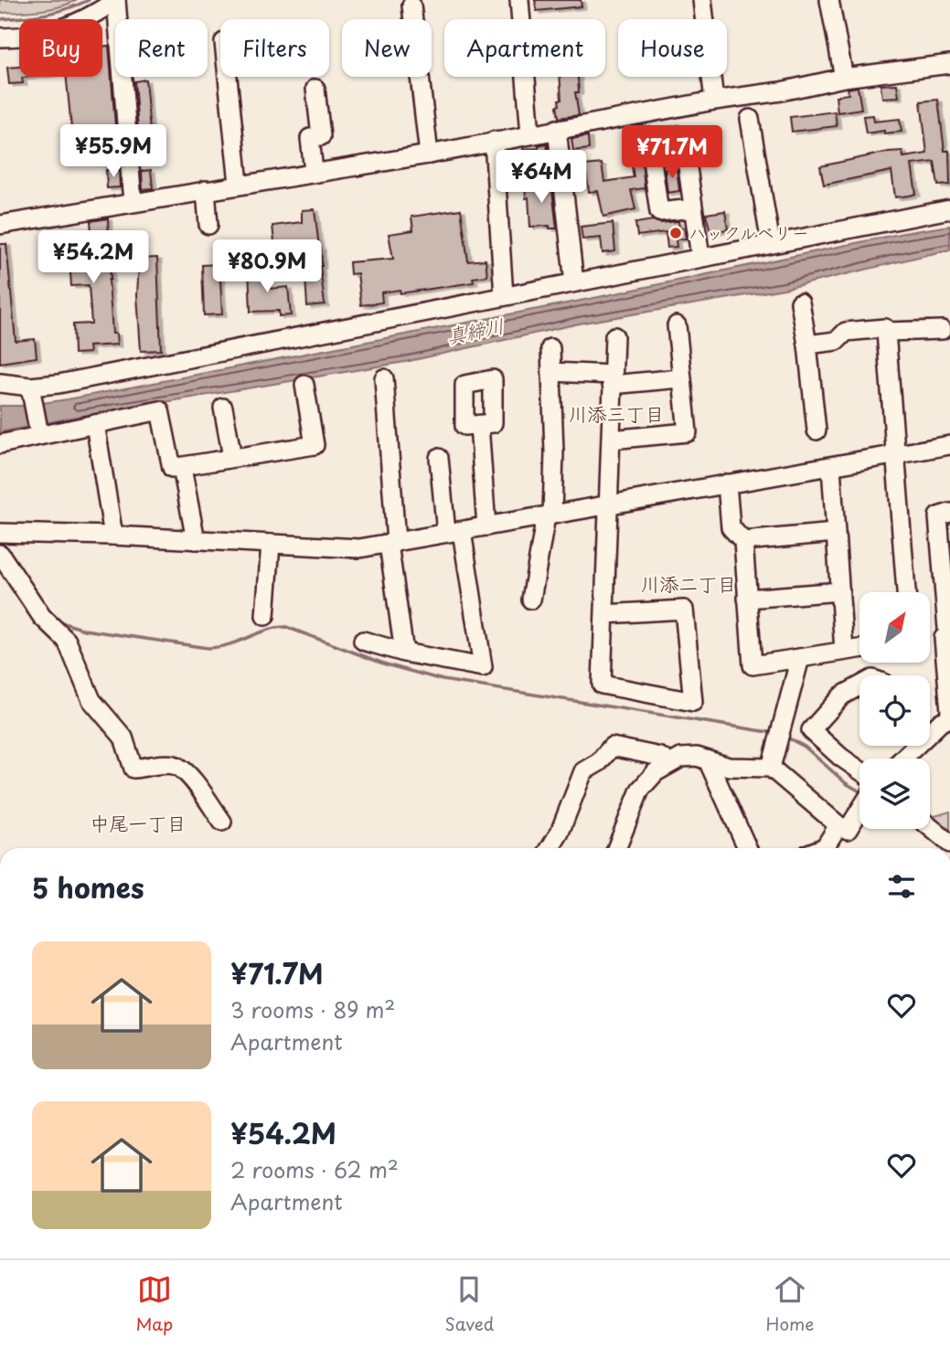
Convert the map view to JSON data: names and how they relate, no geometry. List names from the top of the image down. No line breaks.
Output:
{"districts":["川添三丁目","川添二丁目","中尾一丁目"],"water":["真締川"],"places":["ハックルベリー"],"north":"top right","page":{"chip":["Buy","Rent","Filters","New","Apartment","House"],"price":["¥55.9M","¥71.7M","¥64M","¥54.2M","¥80.9M"],"heading":"5 homes","list":[{"name":"¥71.7M","note":"3 rooms · 89 m² · Apartment"},{"name":"¥54.2M","note":"2 rooms · 62 m² · Apartment"}],"tabs":["Map","Saved","Home"]}}
